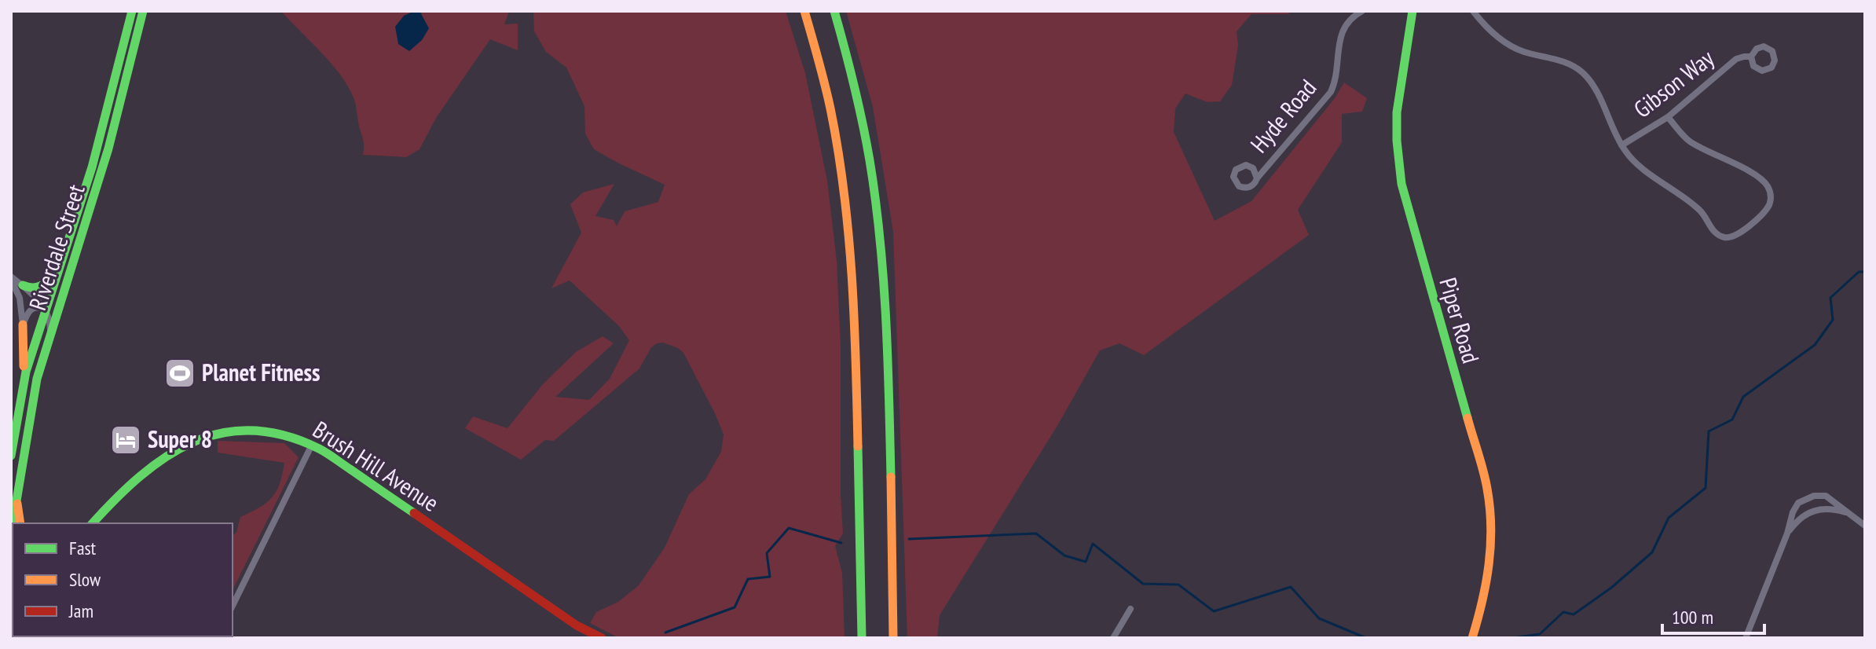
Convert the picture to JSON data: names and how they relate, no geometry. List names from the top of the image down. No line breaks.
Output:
{"streets":{"main road":["Riverdale Street","Piper Road","Brush Hill Avenue"],"street":["Gibson Way","Hyde Road"]},"places":{"sports":["Planet Fitness"],"hotel":["Super 8"]},"legend":["Fast","Slow","Jam"],"scale_bar":"100 m"}
